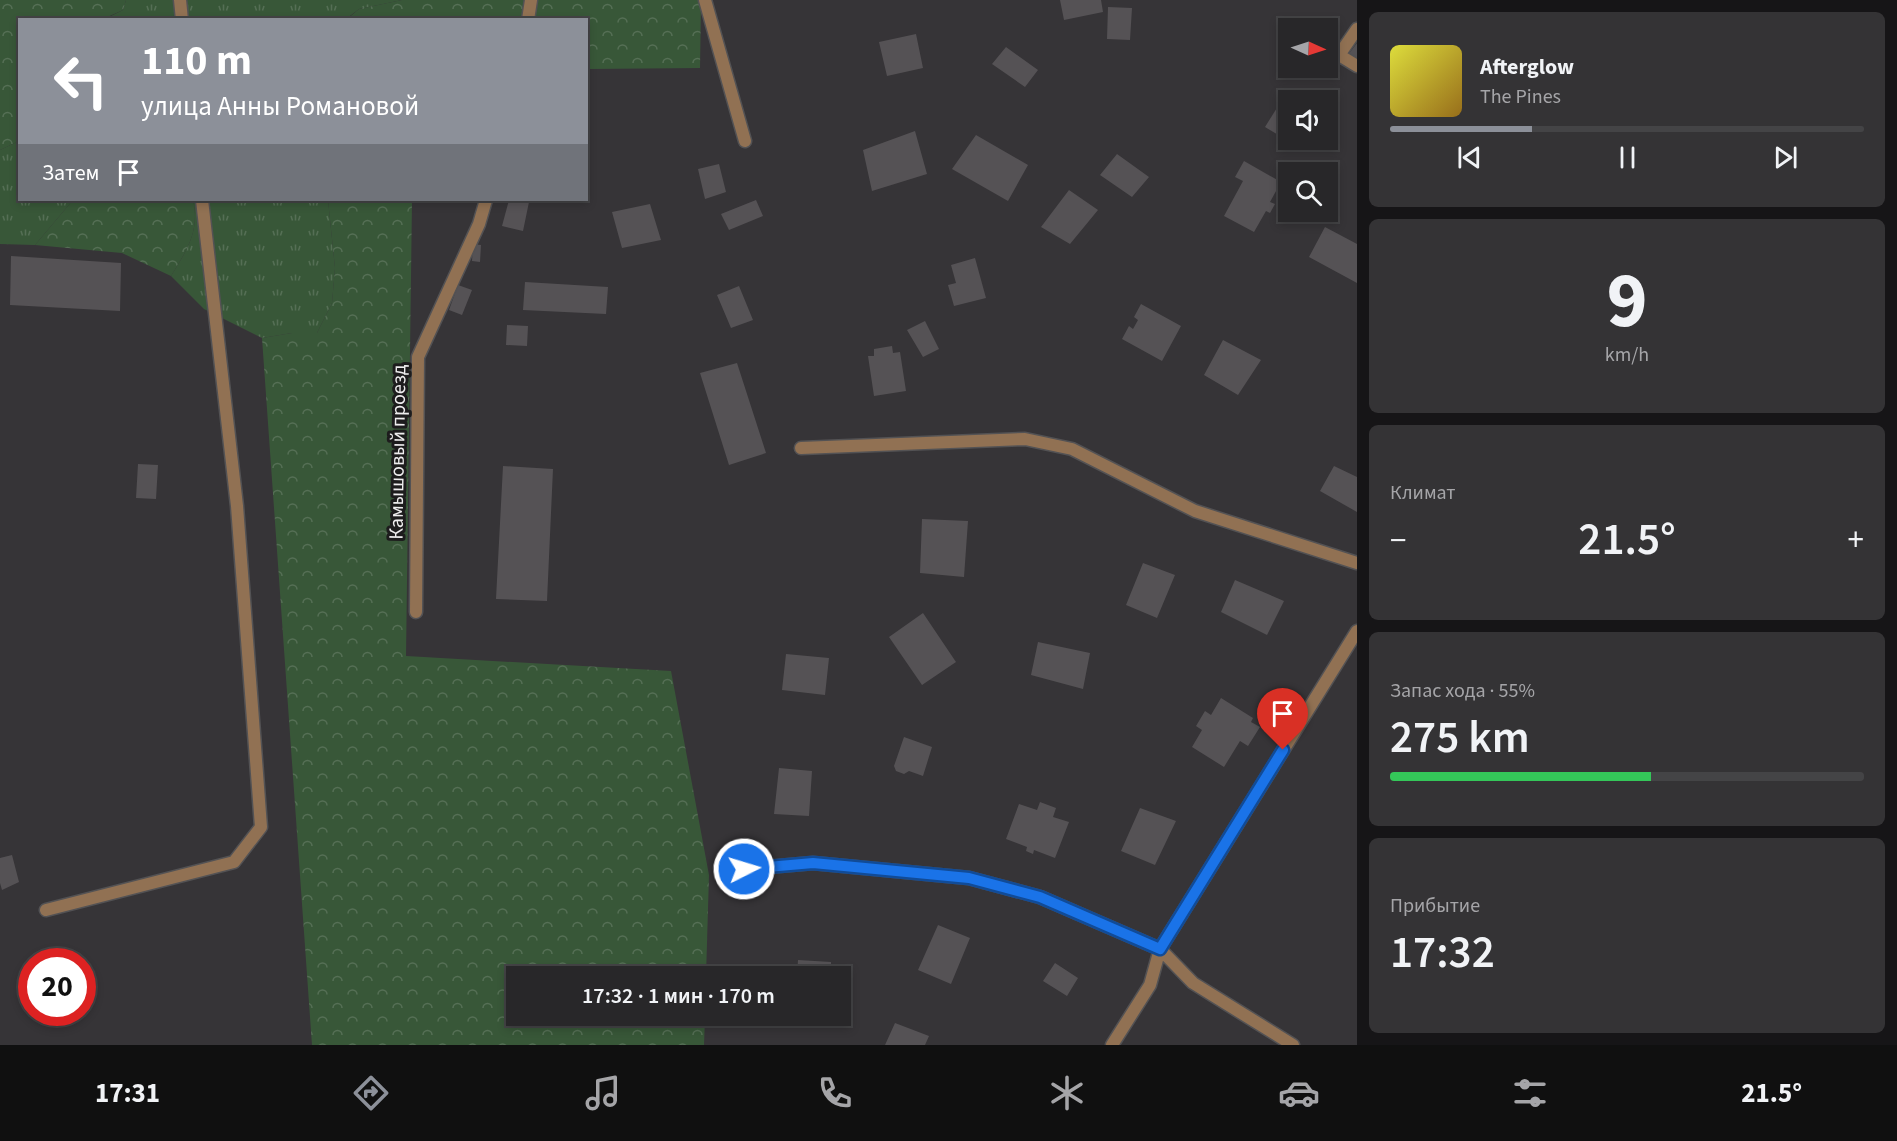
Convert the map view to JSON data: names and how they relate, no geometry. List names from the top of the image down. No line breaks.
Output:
{"streets":{"street":["Камышовый проезд"]},"north":"right","page":{"turn":["110 m","улица Анны Романовой"],"song":["Afterglow","The Pines"],"then":"Затем","tile":[["9","km/h"],"Климат",["Запас хода · 55%","275 km"],["Прибытие","17:32"]],"heat":["−","21.5°","+"],"limit":"20","trip":"17:32 · 1 мин · 170 m","tabs":["17:31","21.5°"]}}
